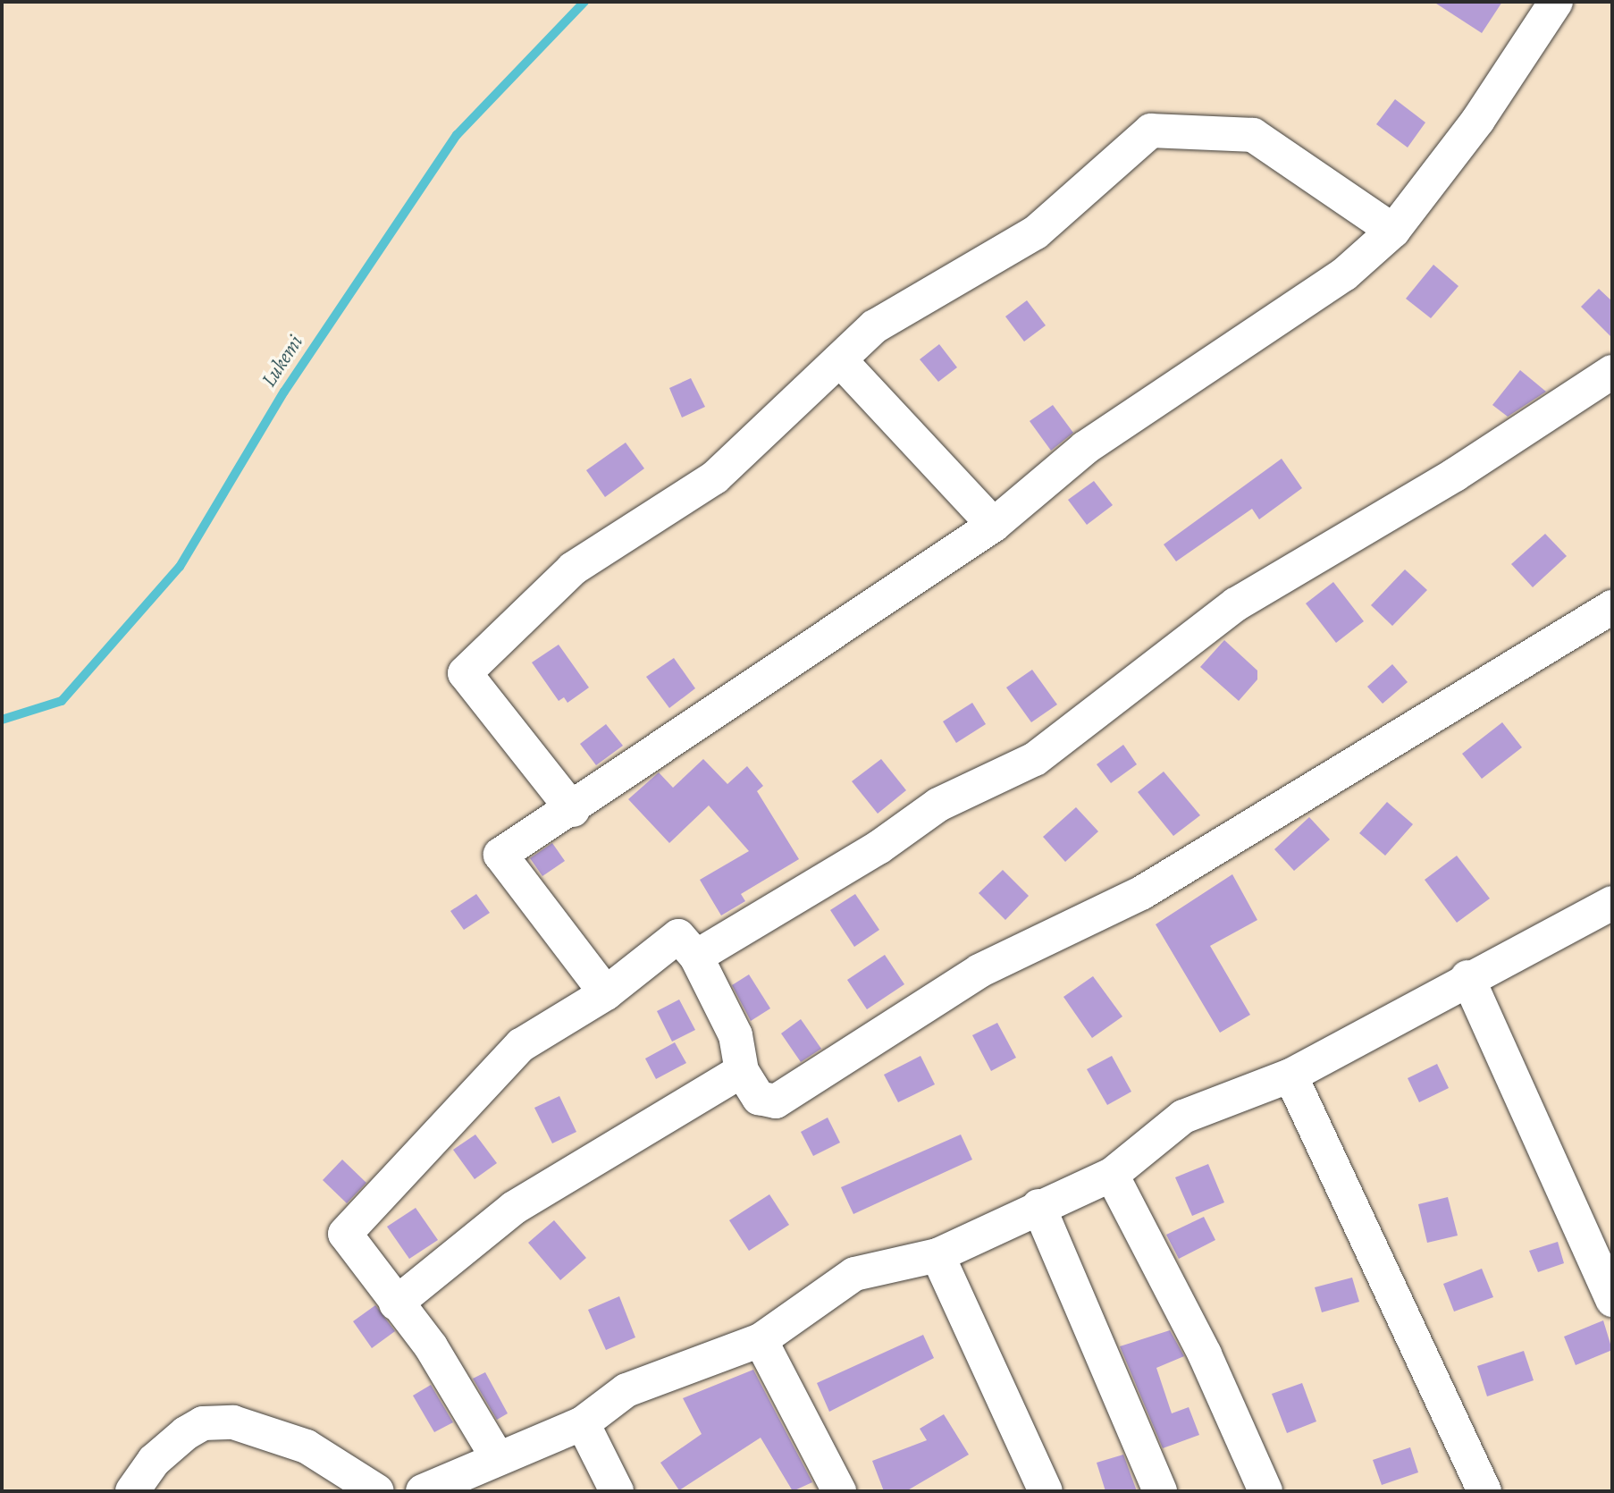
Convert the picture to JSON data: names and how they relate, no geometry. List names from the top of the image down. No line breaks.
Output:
{"water":["Lukemi"]}
